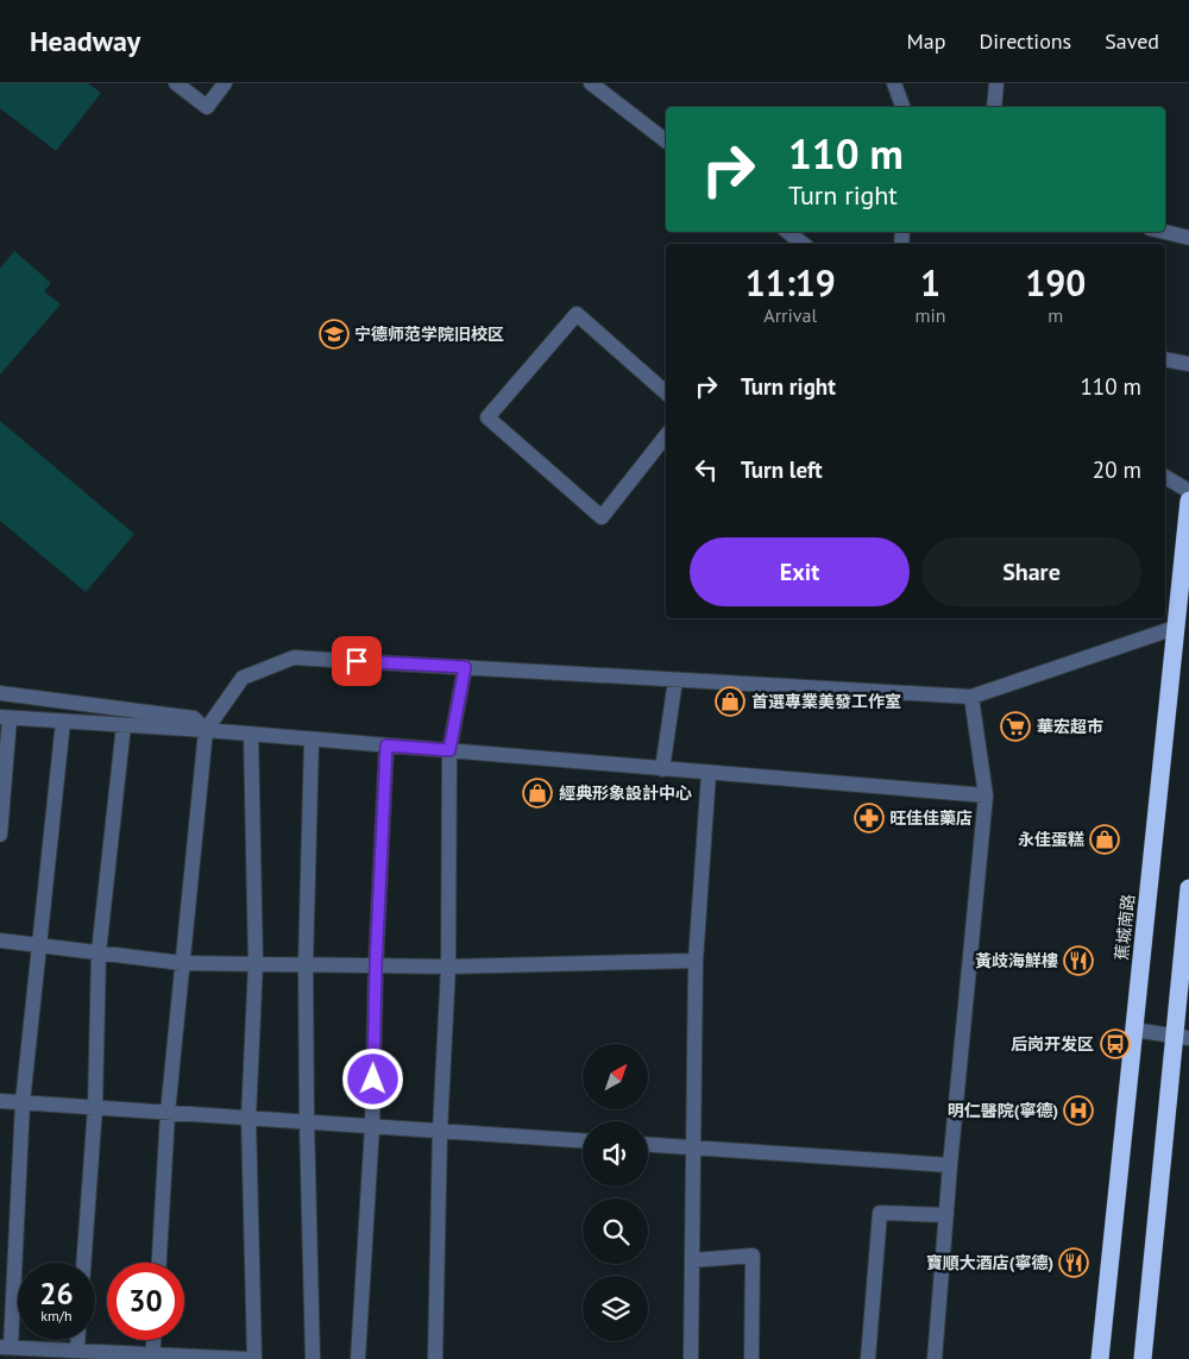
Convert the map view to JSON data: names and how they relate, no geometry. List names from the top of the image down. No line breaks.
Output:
{"streets":{"highway":["蕉城南路"]},"places":{"school or university":["宁德师范学院旧校区"],"shop":["首選專業美發工作室","經典形象設計中心","永佳蛋糕"],"supermarket":["華宏超市"],"pharmacy":["旺佳佳藥店"],"restaurant":["黃歧海鮮樓","寶順大酒店(寧德)"],"bus stop":["后岗开发区"],"hospital":["明仁醫院(寧德)"]},"north":"top right","page":{"header":"Headway","nav":["Map","Directions","Saved"],"turn":["110 m","Turn right"],"eta":["11:19","Arrival","1","min","190","m"],"list":[{"name":"Turn right","value":"110 m"},{"name":"Turn left","value":"20 m"}],"buttons":["Exit","Share"],"speed":"26 km/h","limit":"30"}}
